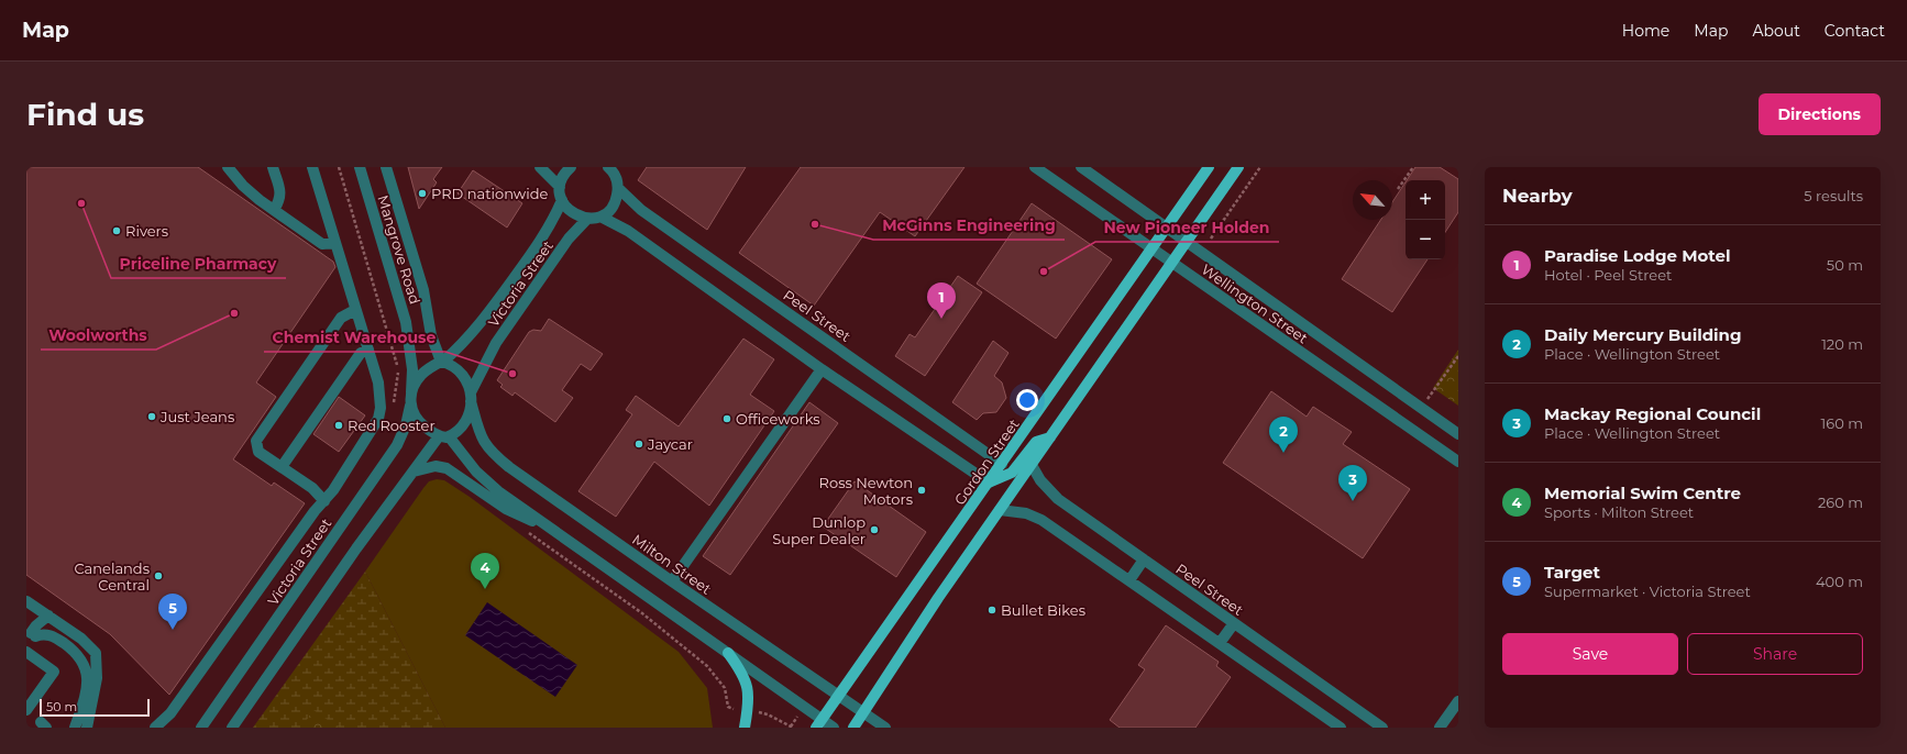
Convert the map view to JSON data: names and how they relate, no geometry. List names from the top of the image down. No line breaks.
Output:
{"streets":{"main road":["Gordon Street"],"street":["Mangrove Road","Victoria Street","Wellington Street","Peel Street","Milton Street"]},"crossings":[["Mangrove Road","Victoria Street"],["Mangrove Road","Milton Street"],["Victoria Street","Milton Street"],["Wellington Street","Gordon Street"],["Peel Street","Gordon Street"],["Gordon Street","Milton Street"]],"places":["PRD nationwide","Priceline Pharmacy","McGinns Engineering","Rivers","New Pioneer Holden","Woolworths","Chemist Warehouse","Just Jeans","Officeworks","Red Rooster","Jaycar","Ross Newton Motors","Dunlop Super Dealer","Canelands Central","Bullet Bikes"],"scale_bar":"50 m","north":"top left","page":{"header":"Map","nav":["Home","Map","About","Contact"],"buttons":["Directions",["Save","Share"]],"title":"Find us","heading":["Nearby","5 results"],"map_buttons":["+","−"],"list":[{"mark":"1","name":"Paradise Lodge Motel","note":"Hotel · Peel Street","value":"50 m"},{"mark":"2","name":"Daily Mercury Building","note":"Place · Wellington Street","value":"120 m"},{"mark":"3","name":"Mackay Regional Council","note":"Place · Wellington Street","value":"160 m"},{"mark":"4","name":"Memorial Swim Centre","note":"Sports · Milton Street","value":"260 m"},{"mark":"5","name":"Target","note":"Supermarket · Victoria Street","value":"400 m"}],"pins":["1","2","3","4","5"],"scale":"50 m"}}
